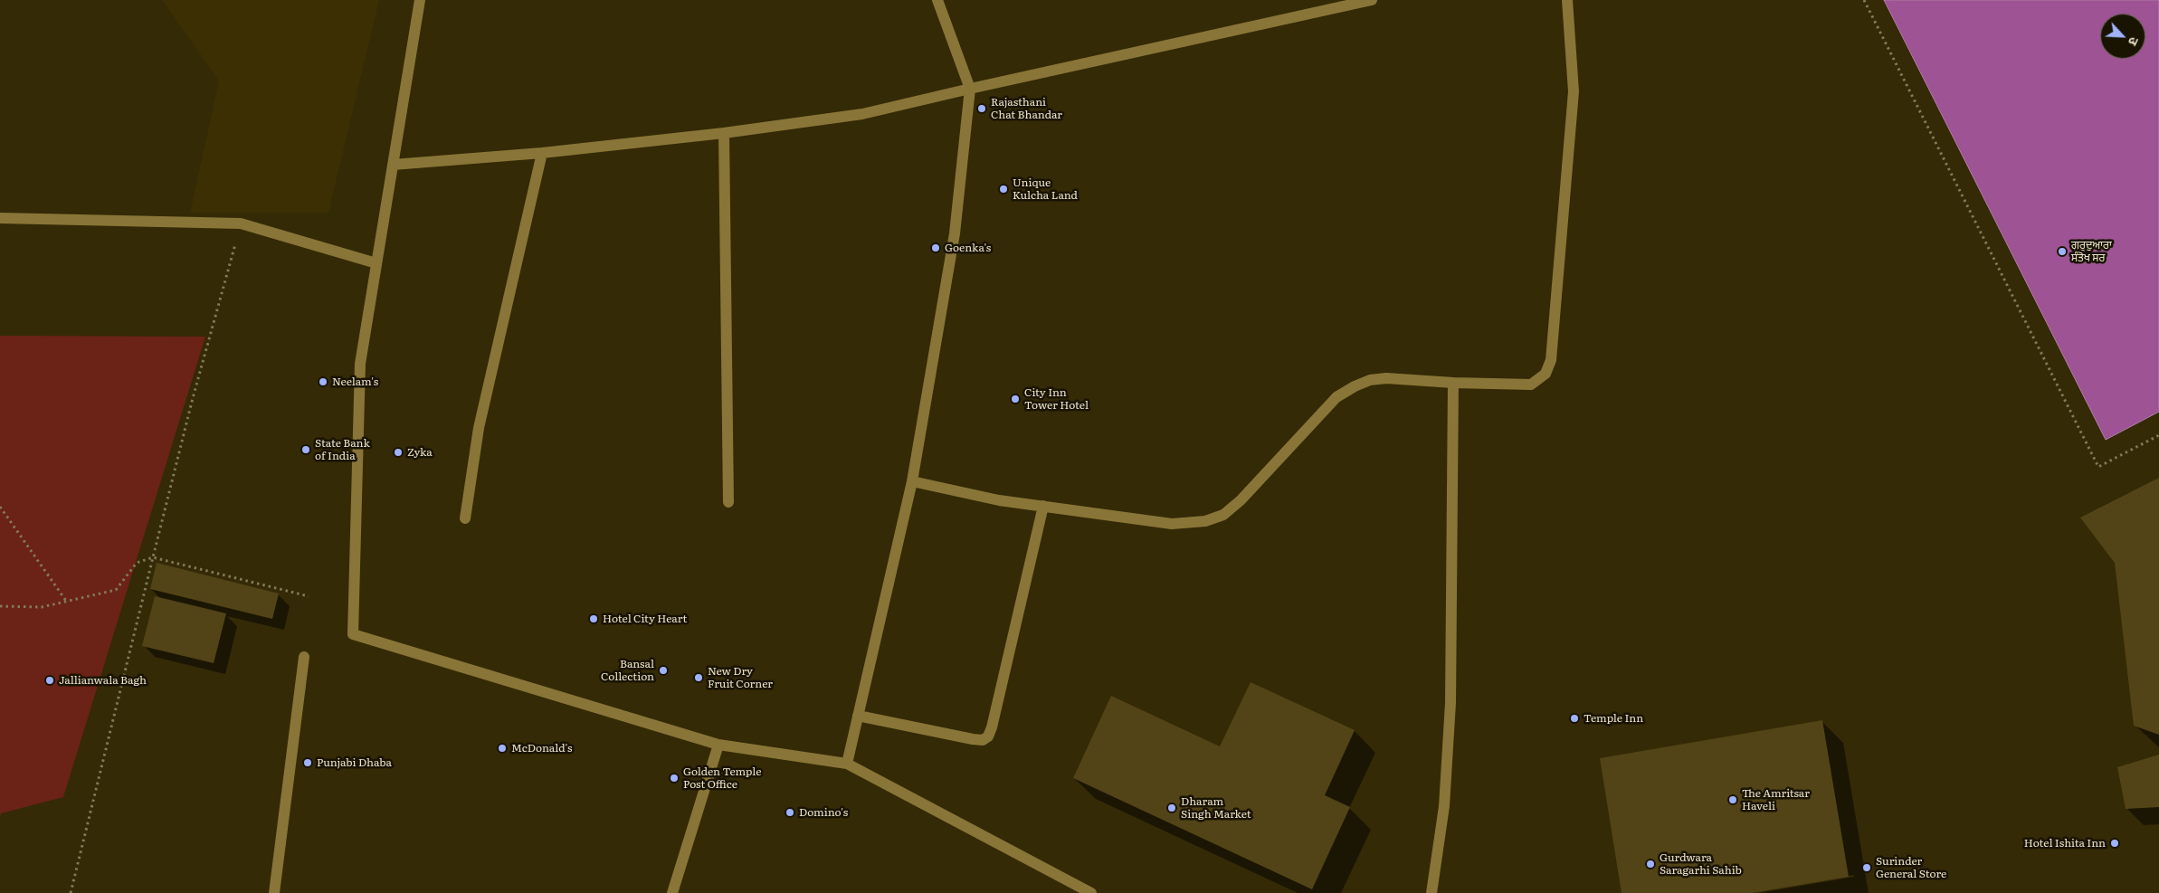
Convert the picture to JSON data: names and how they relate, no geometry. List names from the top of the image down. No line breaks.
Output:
{"places":["Rajasthani Chat Bhandar","Unique Kulcha Land","Goenka's","ਗੁਰੂਦੁਆਰਾ ਸੰਤੋਖ ਸਰ","Neelam's","City Inn Tower Hotel","State Bank of India","Zyka","Hotel City Heart","Bansal Collection","New Dry Fruit Corner","Jallianwala Bagh","Temple Inn","McDonald's","Punjabi Dhaba","Golden Temple Post Office","The Amritsar Haveli","Dharam Singh Market","Domino's","Hotel Ishita Inn","Gurdwara Saragarhi Sahib","Surinder General Store"],"north":"bottom right"}
